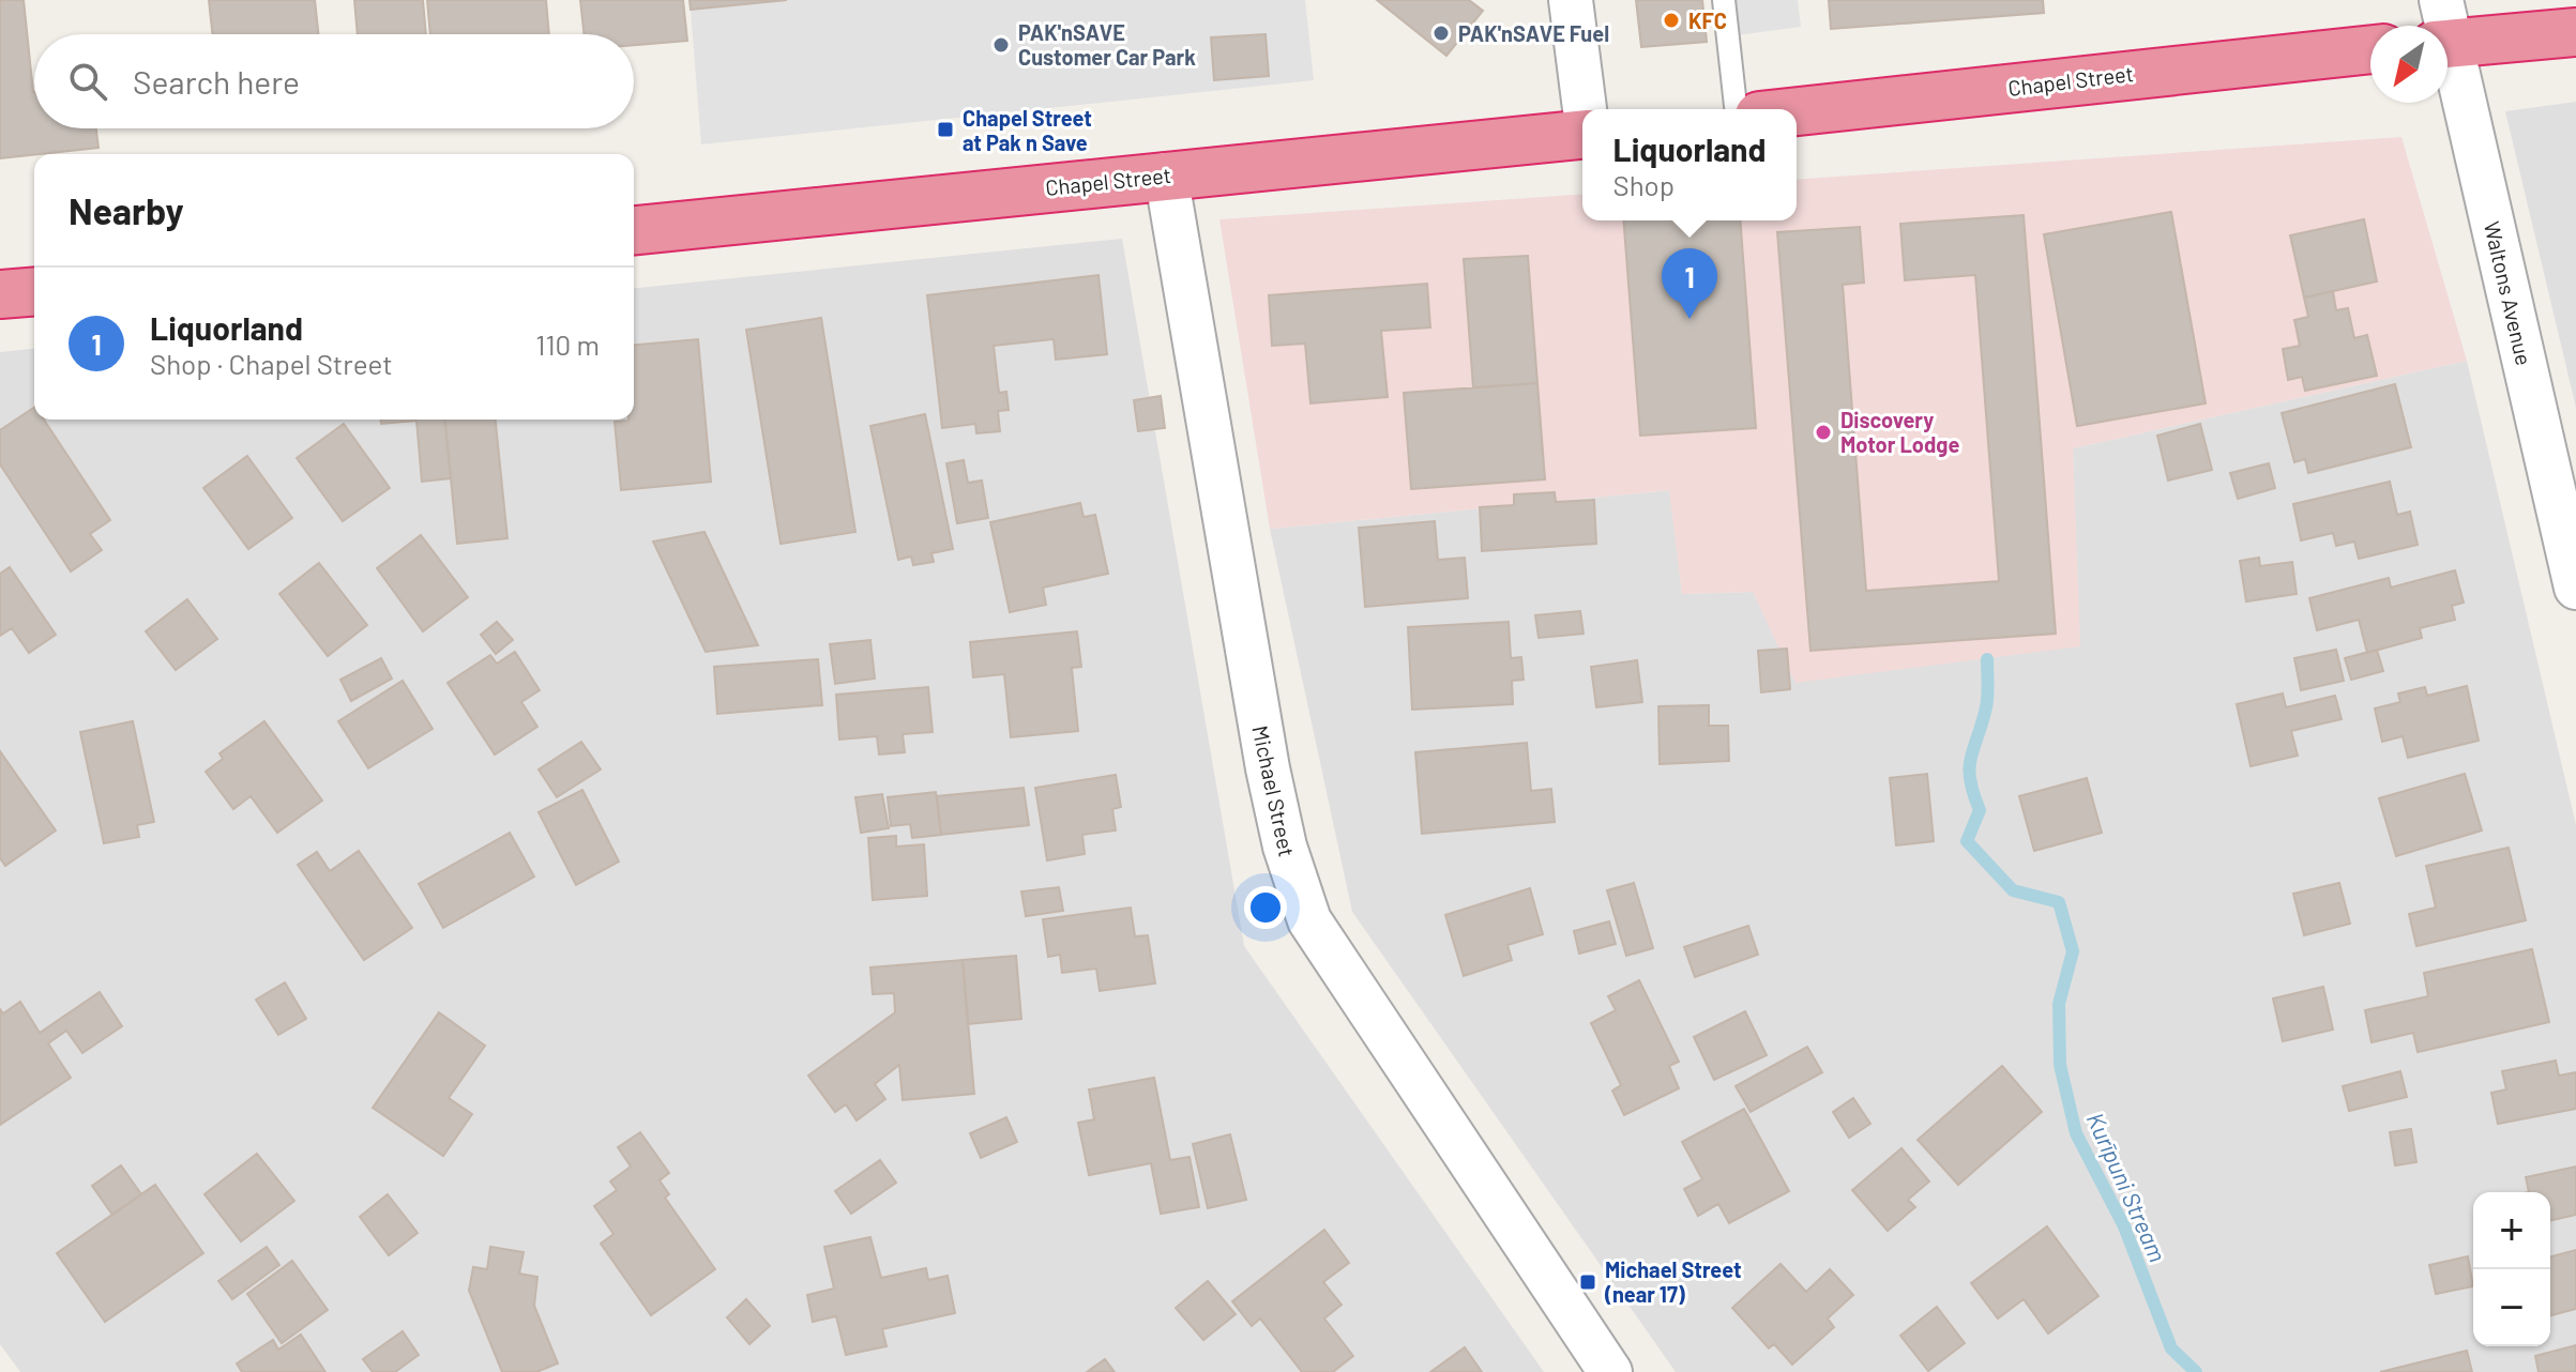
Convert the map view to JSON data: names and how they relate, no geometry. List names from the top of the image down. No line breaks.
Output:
{"streets":{"highway":["Chapel Street"],"street":["Waltons Avenue","Michael Street"]},"crossings":[["Chapel Street","Michael Street"]],"water":["Kurīpuni Stream"],"places":{"other":["KFC","PAK'nSAVE Fuel","PAK'nSAVE Customer Car Park","Discovery Motor Lodge"],"transit":["Chapel Street at Pak n Save","Michael Street (near 17)"]},"north":"bottom left","page":{"search":"Search here","popup":["Liquorland","Shop"],"heading":"Nearby","pins":"1","list":[{"mark":"1","name":"Liquorland","note":"Shop · Chapel Street","value":"110 m"}],"map_buttons":["+","−"]}}
